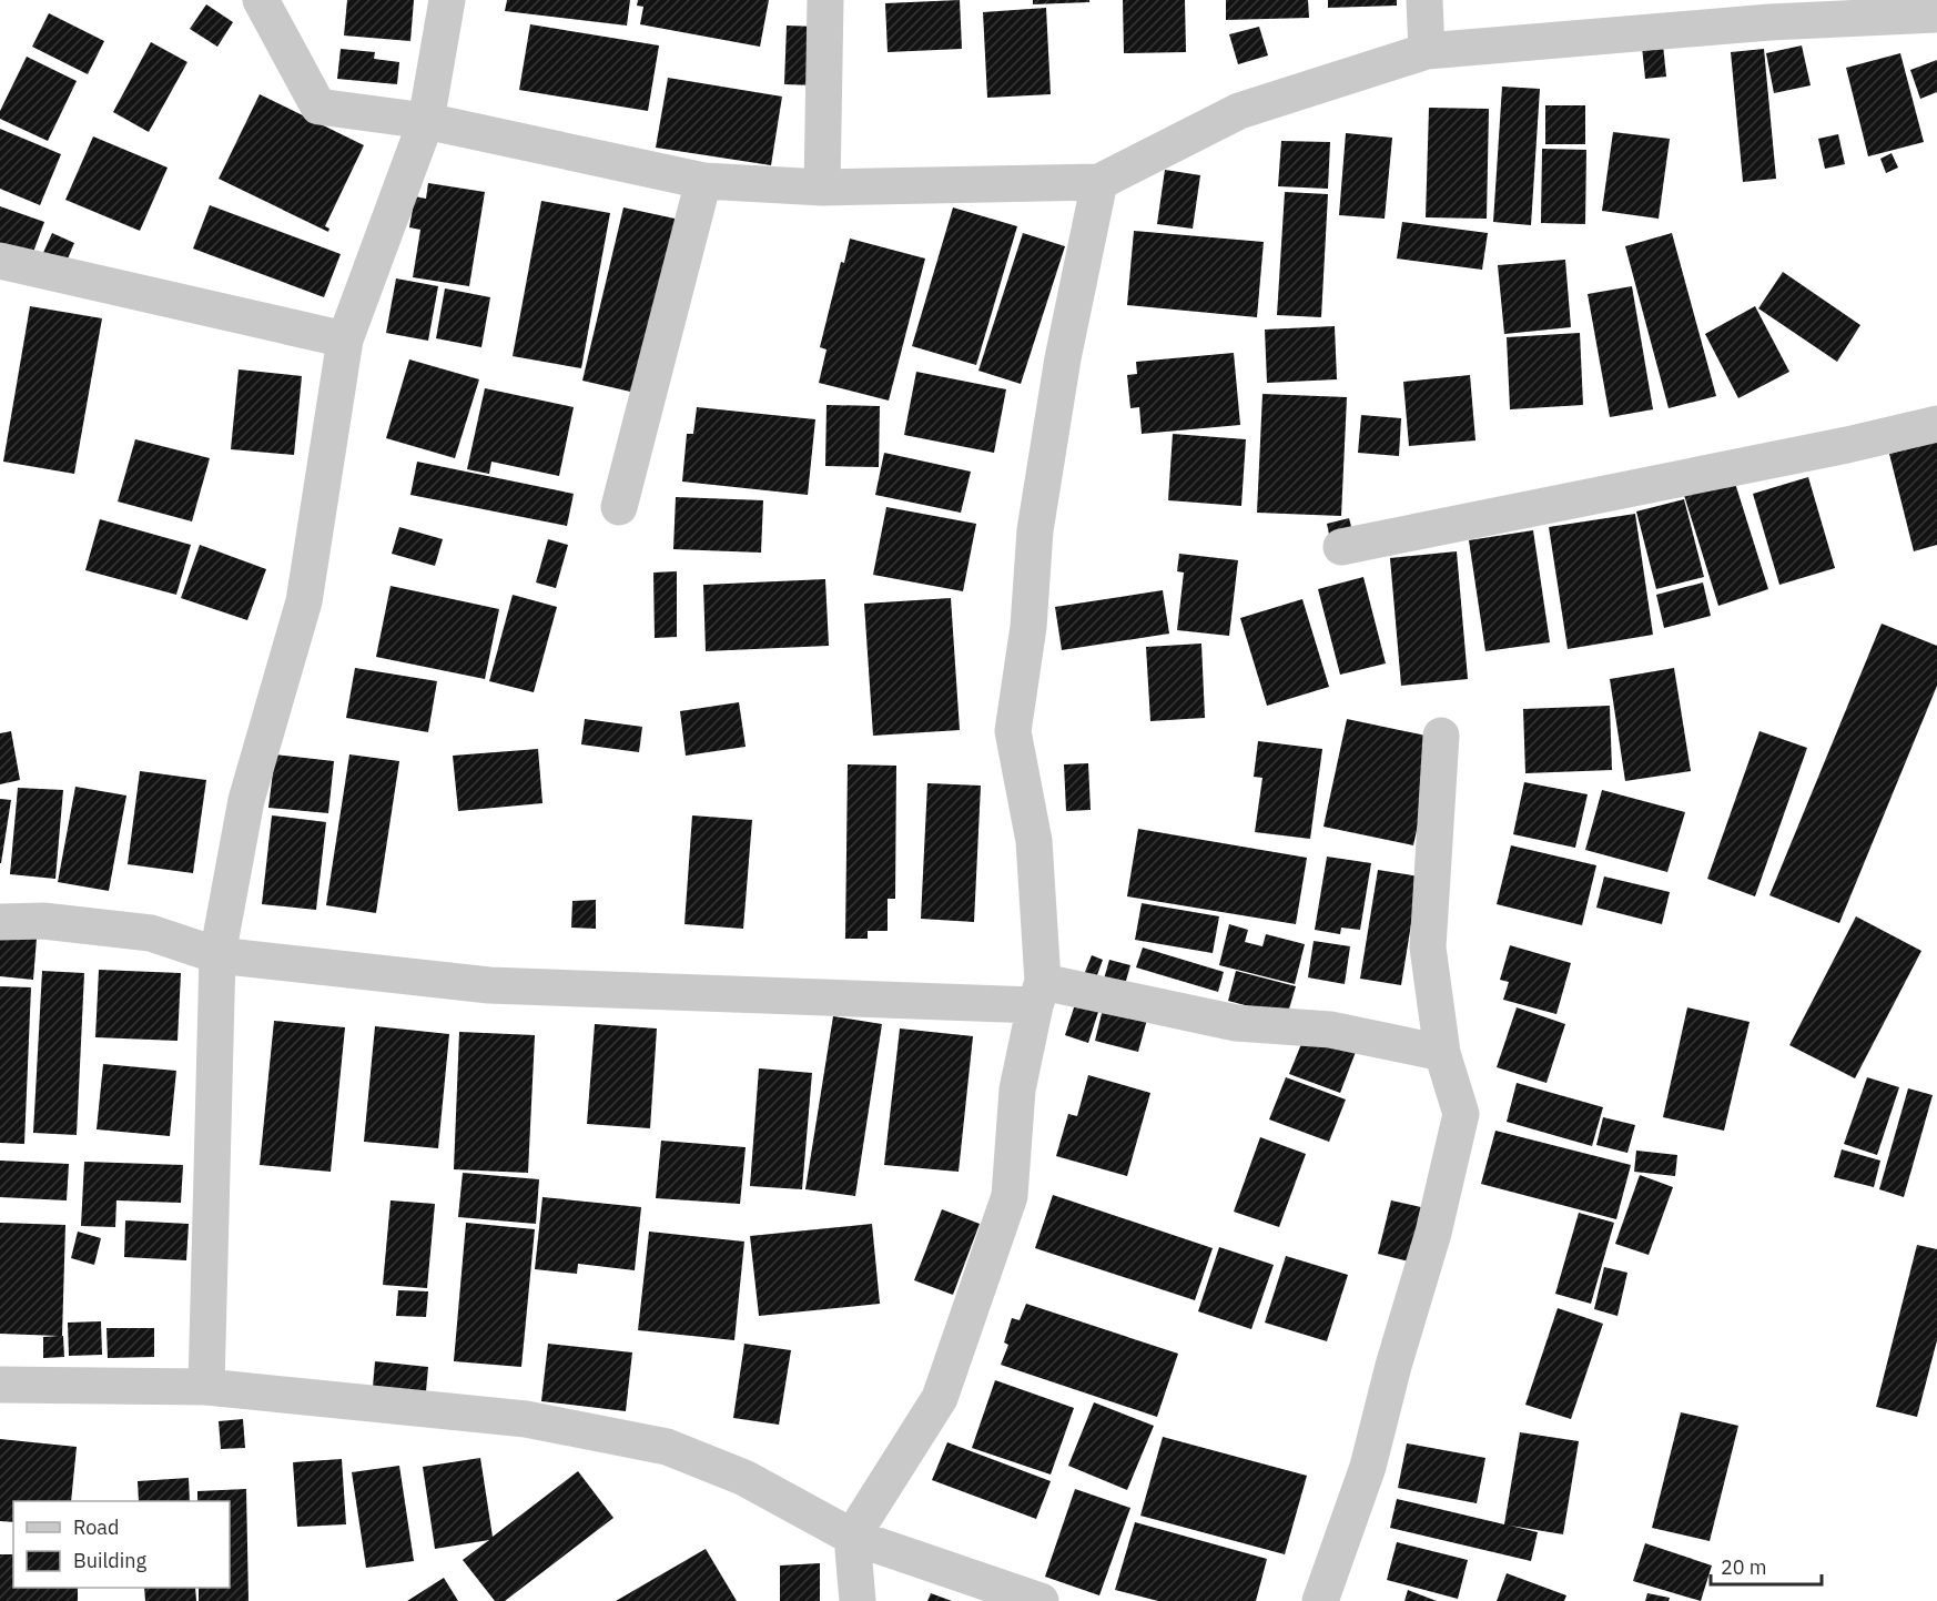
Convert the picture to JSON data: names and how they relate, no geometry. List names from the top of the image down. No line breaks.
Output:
{"legend":["Road","Building"],"scale_bar":"20 m"}
